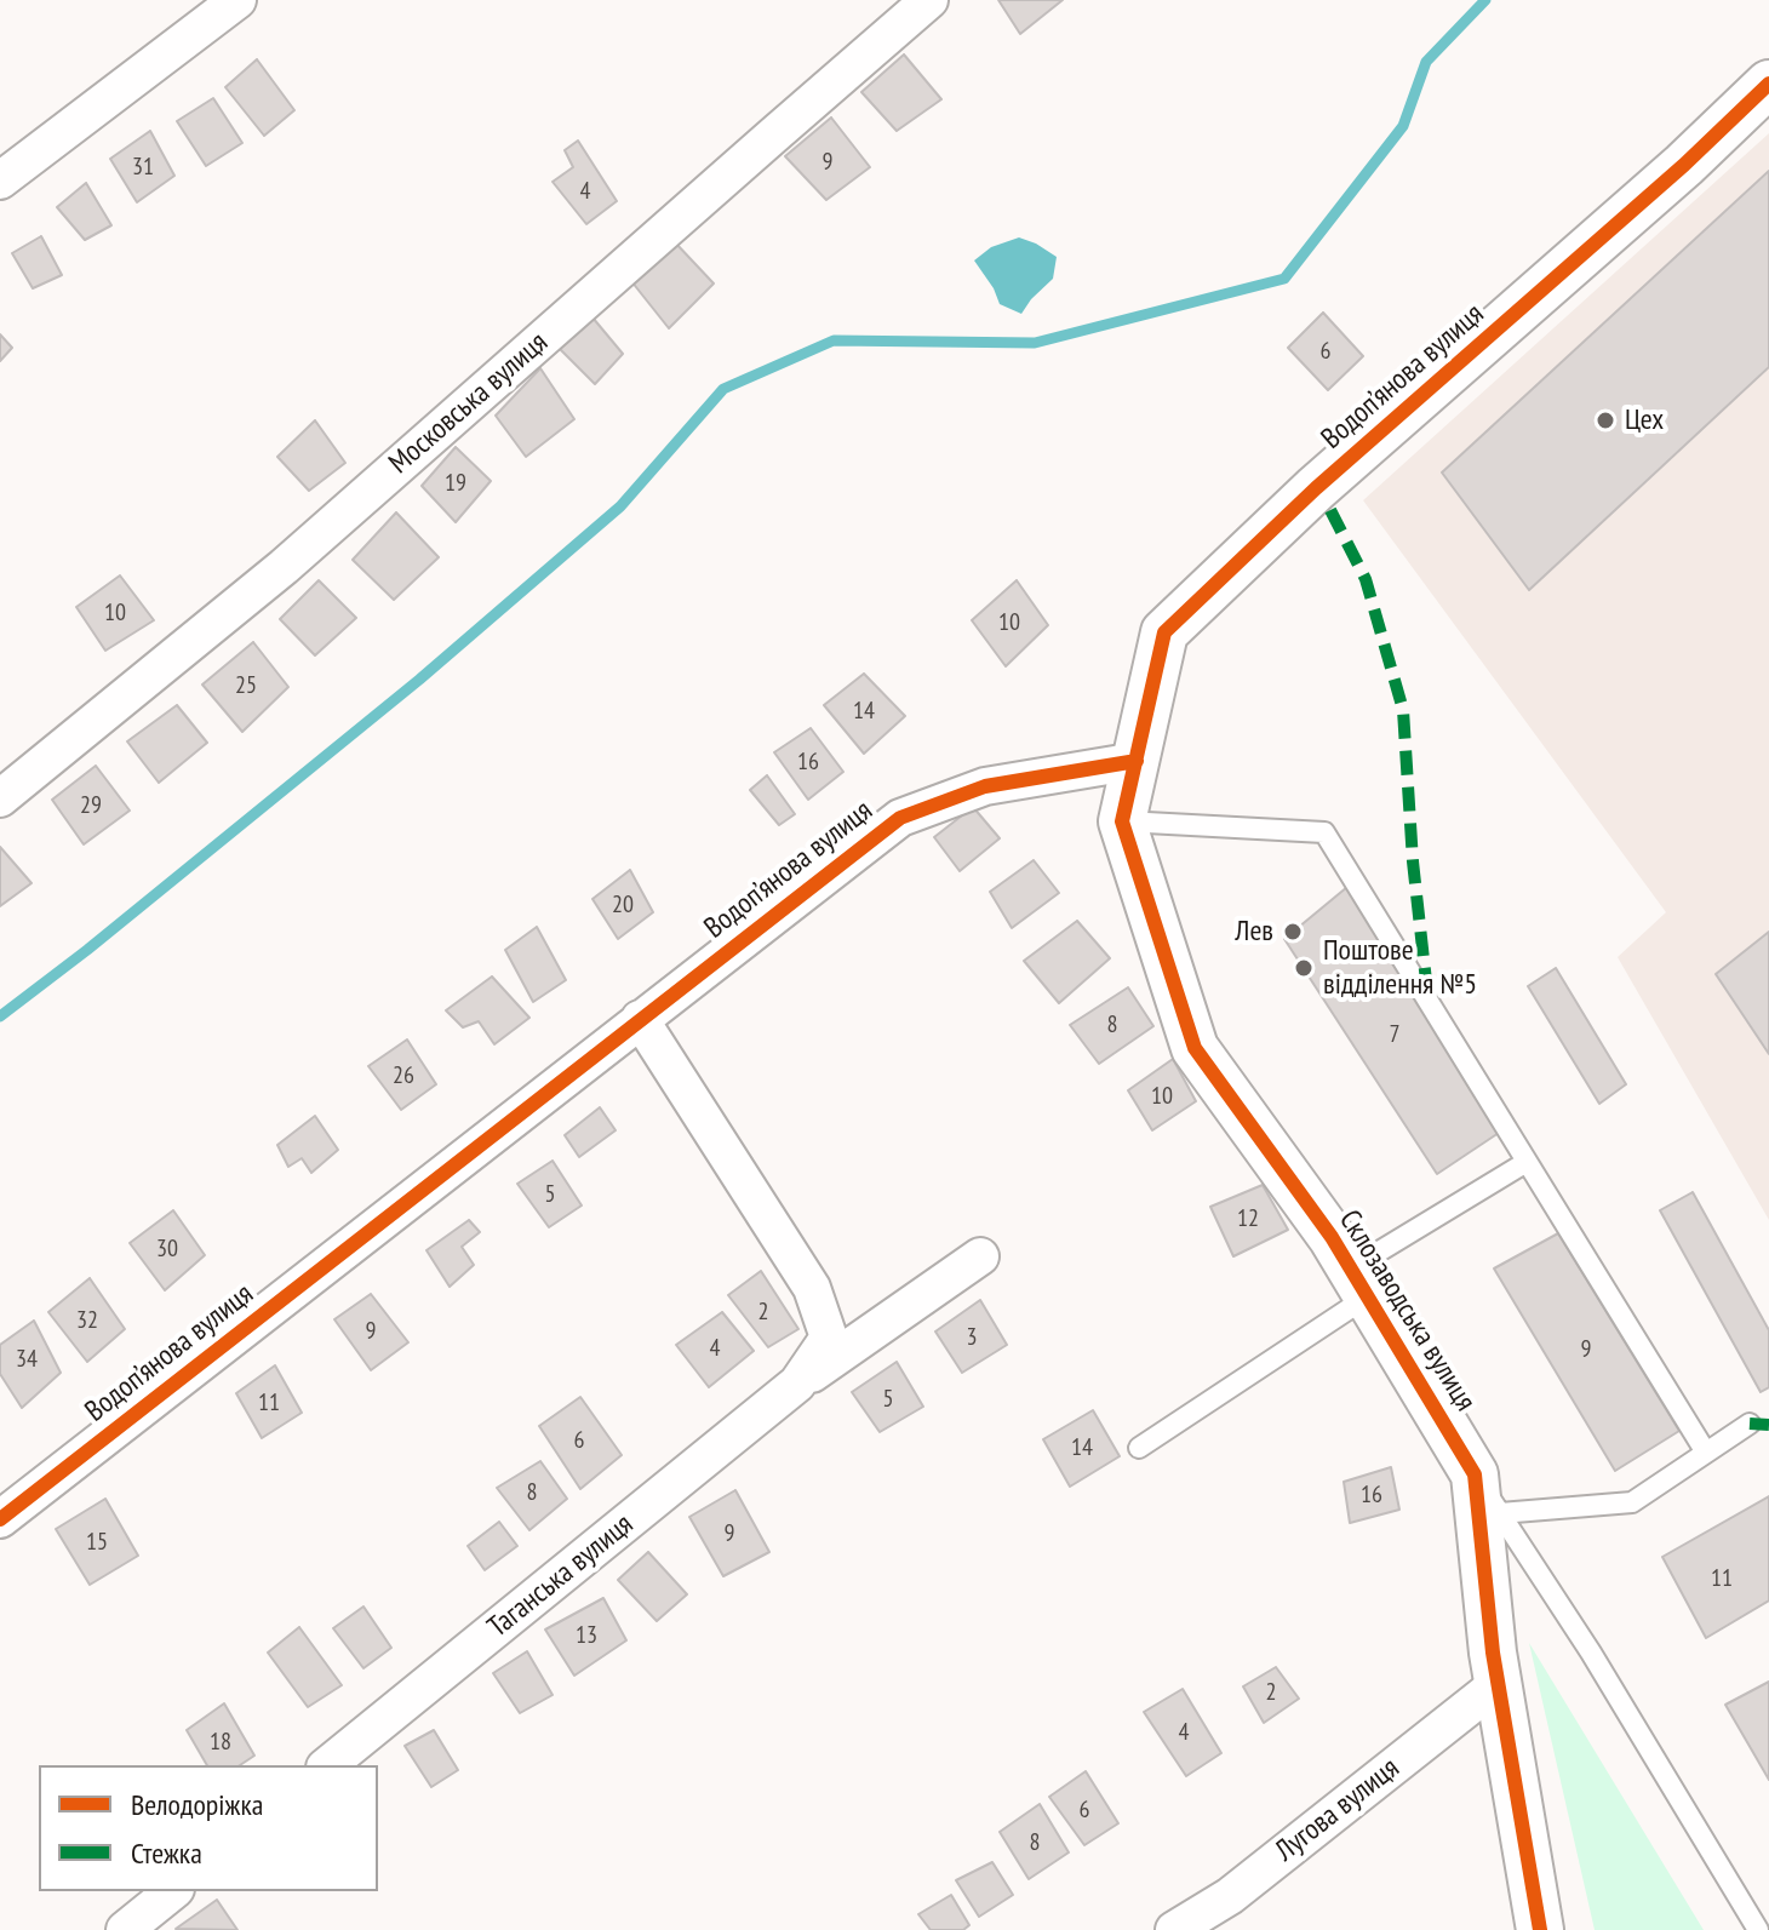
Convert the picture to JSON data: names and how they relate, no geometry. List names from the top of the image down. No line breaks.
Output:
{"streets":{"street":["Водоп’янова вулиця","Московська вулиця","Склозаводська вулиця","Таганська вулиця","Лугова вулиця"]},"crossings":[["Водоп’янова вулиця","Таганська вулиця"],["Склозаводська вулиця","Лугова вулиця"]],"places":["Цех","Лев","Поштове відділення №5"],"house_numbers":["9","31","4","6","19","10","10","25","14","16","29","20","8","7","26","10","5","12","30","2","32","9","3","4","9","34","5","11","6","14","8","16","9","15","11","13","2","4","18","6","8"],"legend":["Велодоріжка","Стежка"]}
